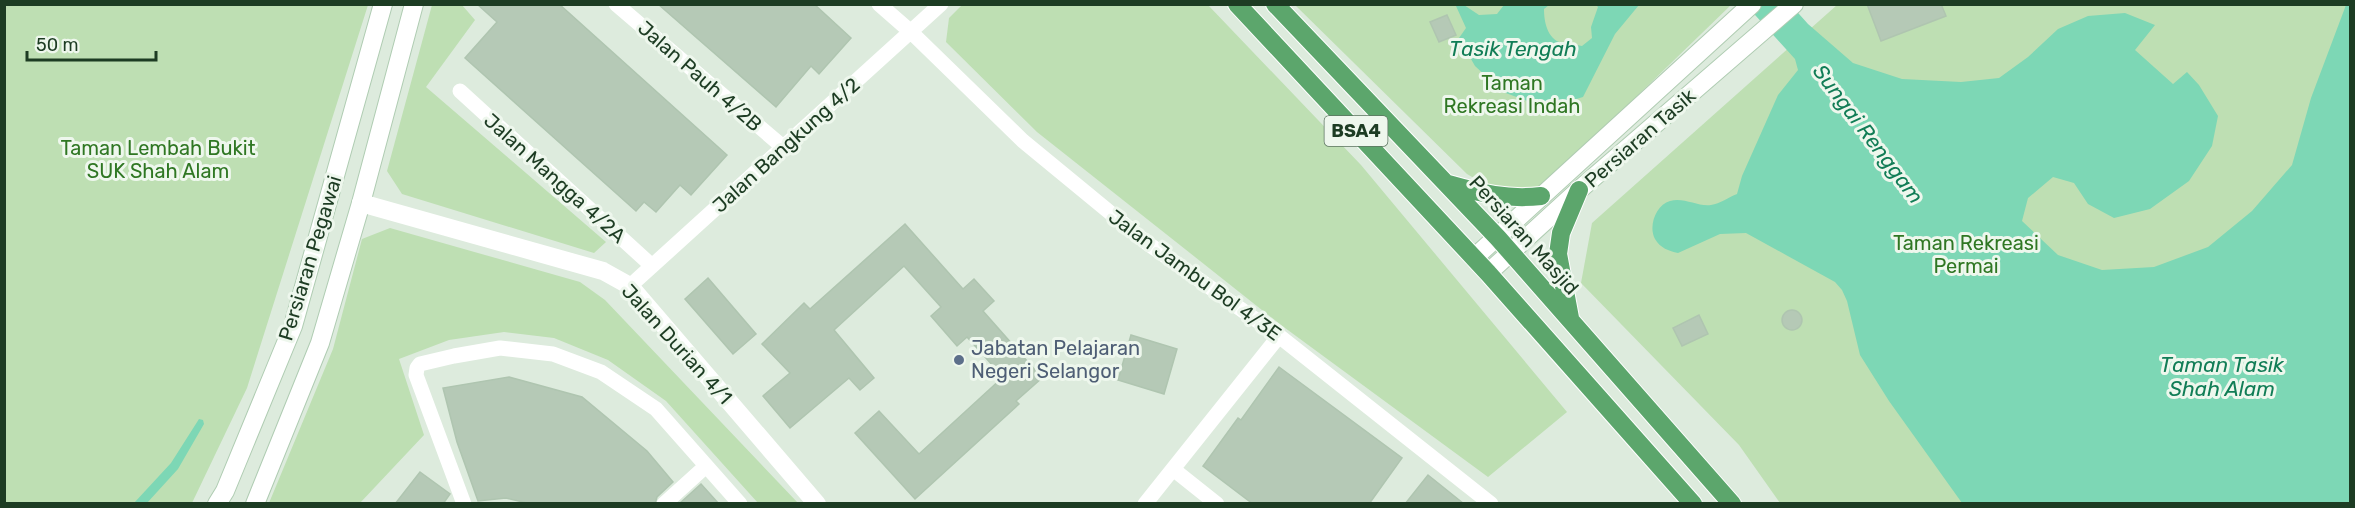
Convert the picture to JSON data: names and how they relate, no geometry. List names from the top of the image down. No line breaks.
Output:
{"streets":{"main road":["BSA4","Persiaran Tasik","Persiaran Masjid","Persiaran Pegawai","Jalan Durian 4/1"],"street":["Jalan Pauh 4/2B","Jalan Bangkung 4/2","Jalan Mangga 4/2A","Jalan Jambu Bol 4/3E"]},"crossings":[["Jalan Pauh 4/2B","Jalan Bangkung 4/2"],["BSA4","Persiaran Tasik"],["Persiaran Tasik","Persiaran Masjid"],["Jalan Bangkung 4/2","Jalan Mangga 4/2A"],["Jalan Bangkung 4/2","Jalan Jambu Bol 4/3E"],["Jalan Bangkung 4/2","Jalan Durian 4/1"],["Persiaran Pegawai","Jalan Durian 4/1"]],"water":["Tasik Tengah","Sungai Renggam","Taman Tasik Shah Alam"],"parks":["Taman Rekreasi Indah","Taman Lembah Bukit SUK Shah Alam","Taman Rekreasi Permai"],"places":["Jabatan Pelajaran Negeri Selangor"],"scale_bar":"50 m"}
